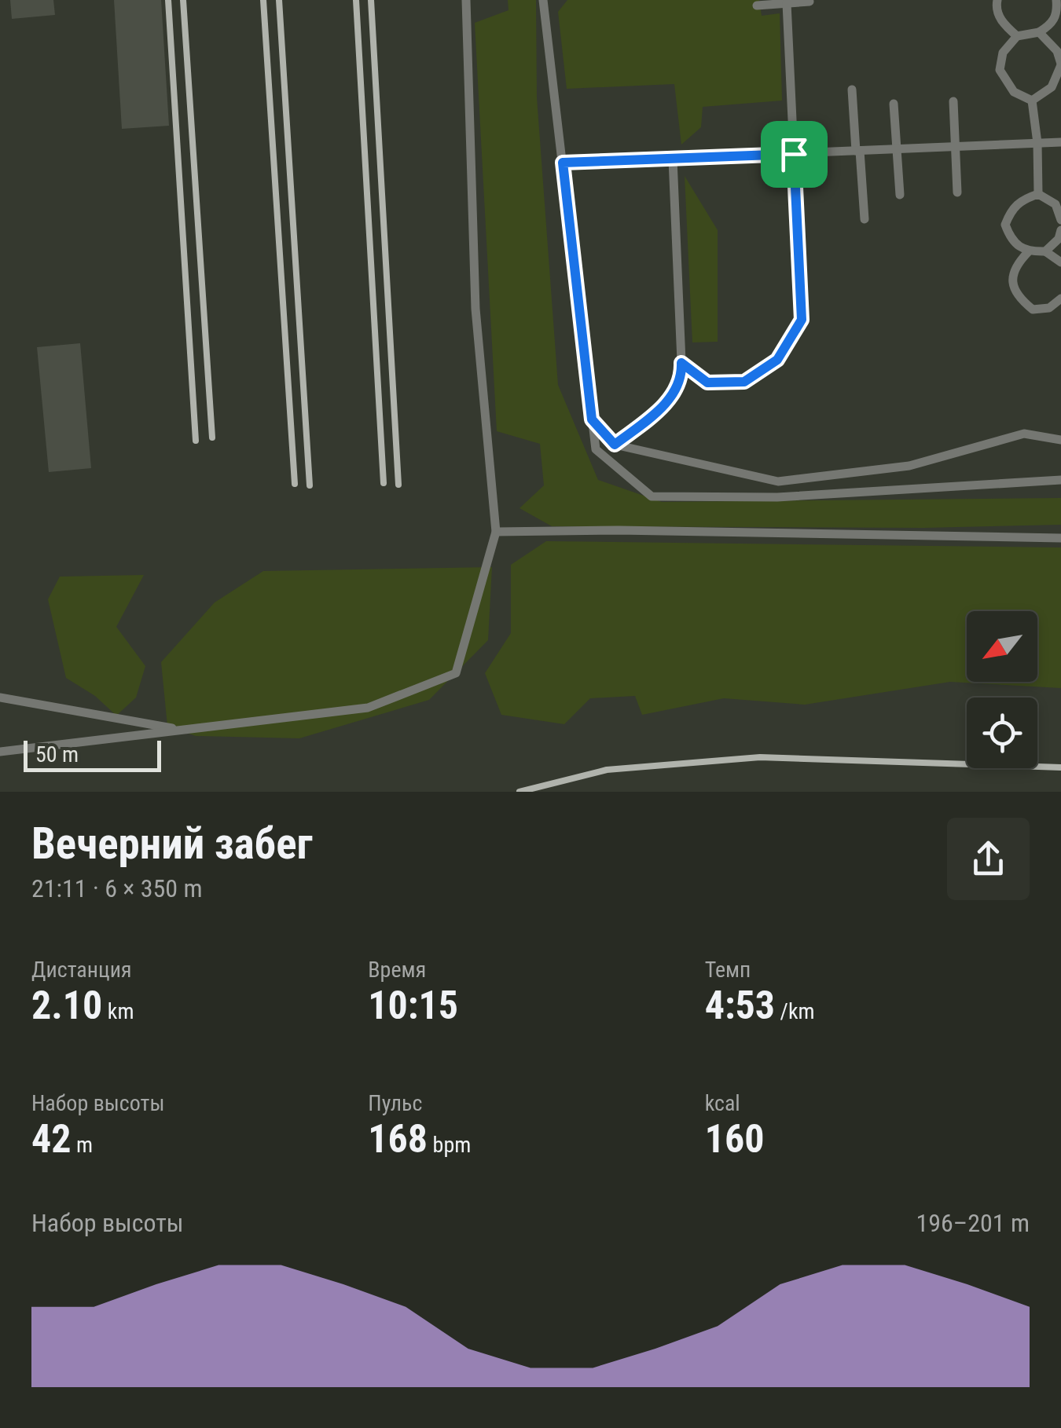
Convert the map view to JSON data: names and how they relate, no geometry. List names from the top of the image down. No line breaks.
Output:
{"scale_bar":"50 m","north":"bottom left","page":{"scale":"50 m","heading":["Вечерний забег","21:11 · 6 × 350 m"],"stats":[["Дистанция","2.10 km"],["Время","10:15"],["Темп","4:53 /km"],["Набор высоты","42 m"],["Пульс","168 bpm"],["kcal","160"]],"chart":["Набор высоты","196–201 m"]}}
